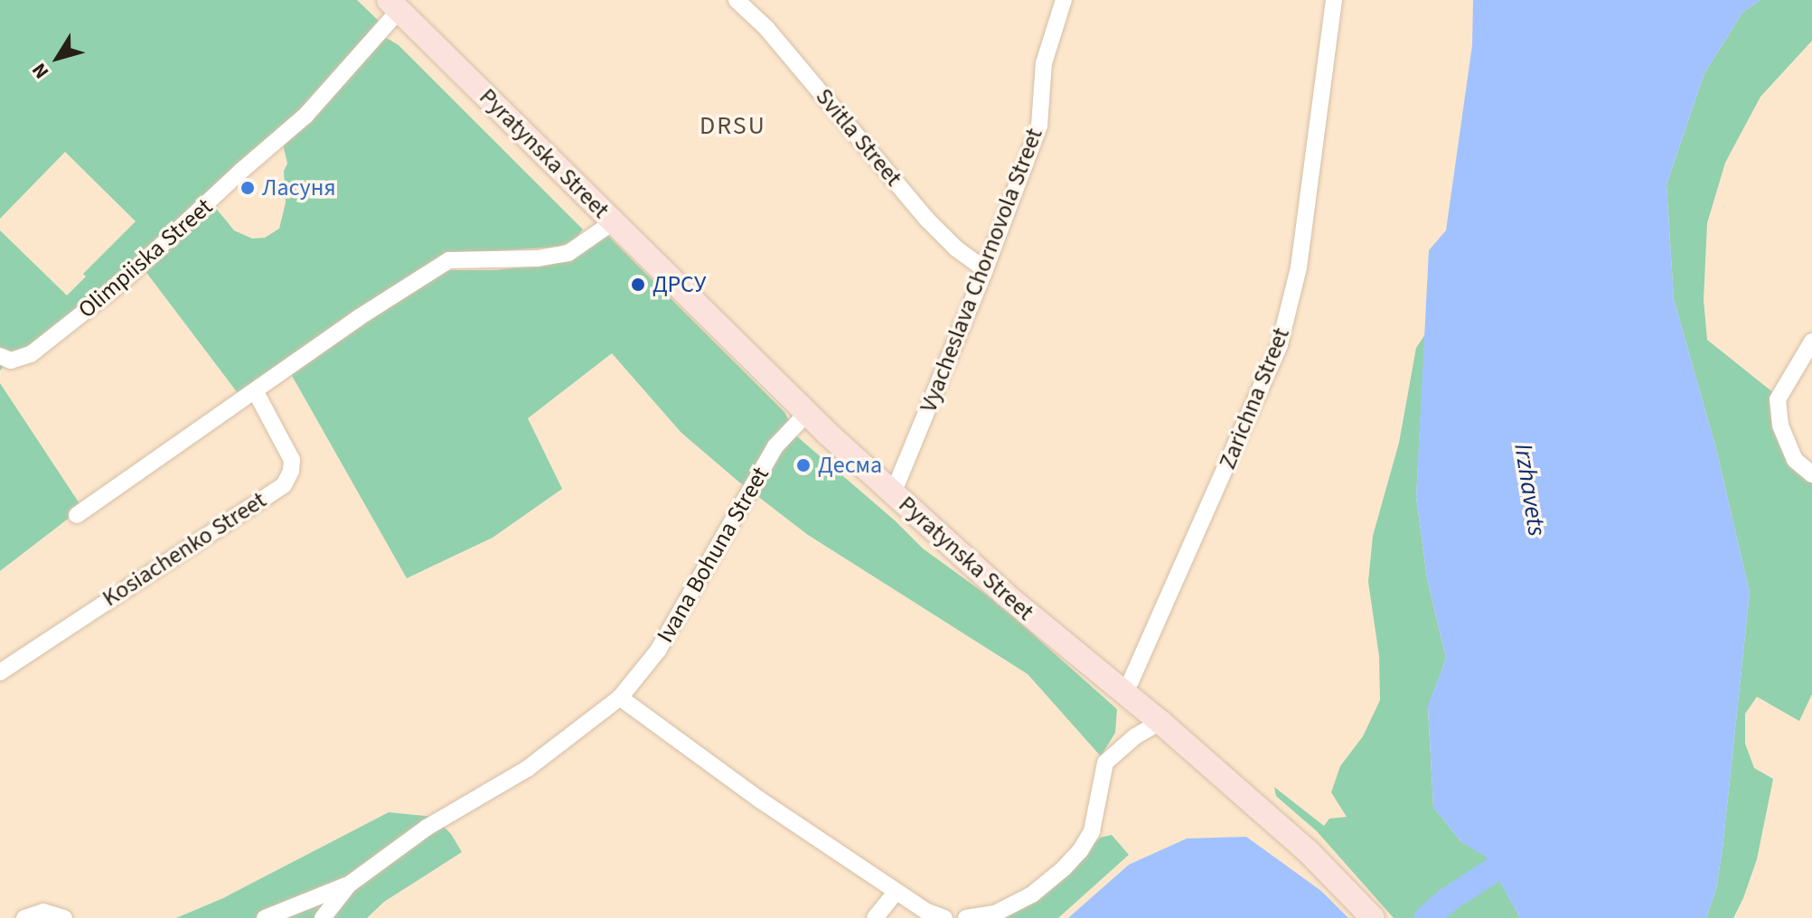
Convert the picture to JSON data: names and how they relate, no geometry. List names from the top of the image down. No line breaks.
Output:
{"streets":{"main road":["Pyratynska Street"],"street":["Svitla Street","Olimpiiska Street","Vyacheslava Chornovola Street","Zarichna Street","Kosiachenko Street","Ivana Bohuna Street"]},"crossings":[["Svitla Street","Vyacheslava Chornovola Street"],["Pyratynska Street","Olimpiiska Street"],["Pyratynska Street","Vyacheslava Chornovola Street"],["Pyratynska Street","Zarichna Street"],["Pyratynska Street","Ivana Bohuna Street"]],"districts":["DRSU"],"water":["Irzhavets"],"places":["Ласуня","ДРСУ","Десма"],"north":"bottom left"}
